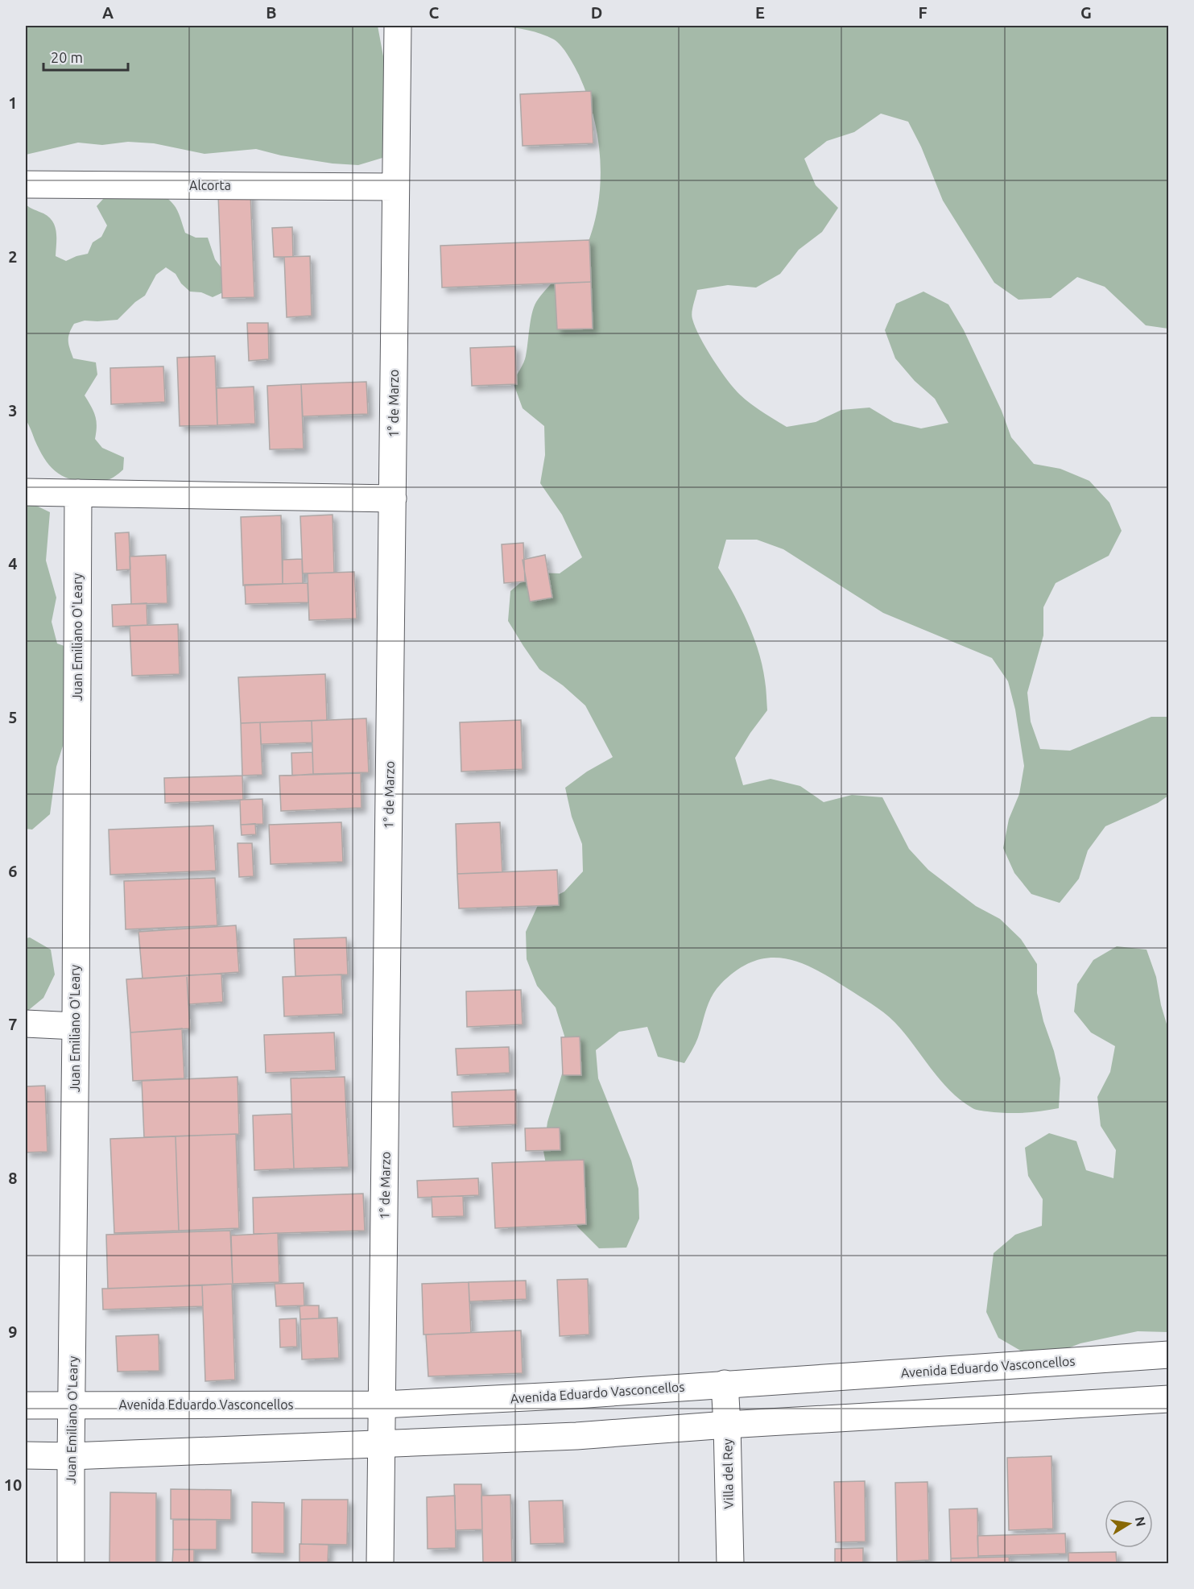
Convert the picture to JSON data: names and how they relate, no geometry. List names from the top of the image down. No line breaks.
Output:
{"streets":{"street":["Alcorta","1° de Marzo","Juan Emiliano O'Leary","Avenida Eduardo Vasconcellos","Villa del Rey"]},"crossings":[["Alcorta","1° de Marzo"],["1° de Marzo","Avenida Eduardo Vasconcellos"],["Juan Emiliano O'Leary","Avenida Eduardo Vasconcellos"],["Avenida Eduardo Vasconcellos","Villa del Rey"]],"scale_bar":"20 m","north":"right","grid":{"columns":["A","B","C","D","E","F","G"],"rows":["1","2","3","4","5","6","7","8","9","10"]}}
